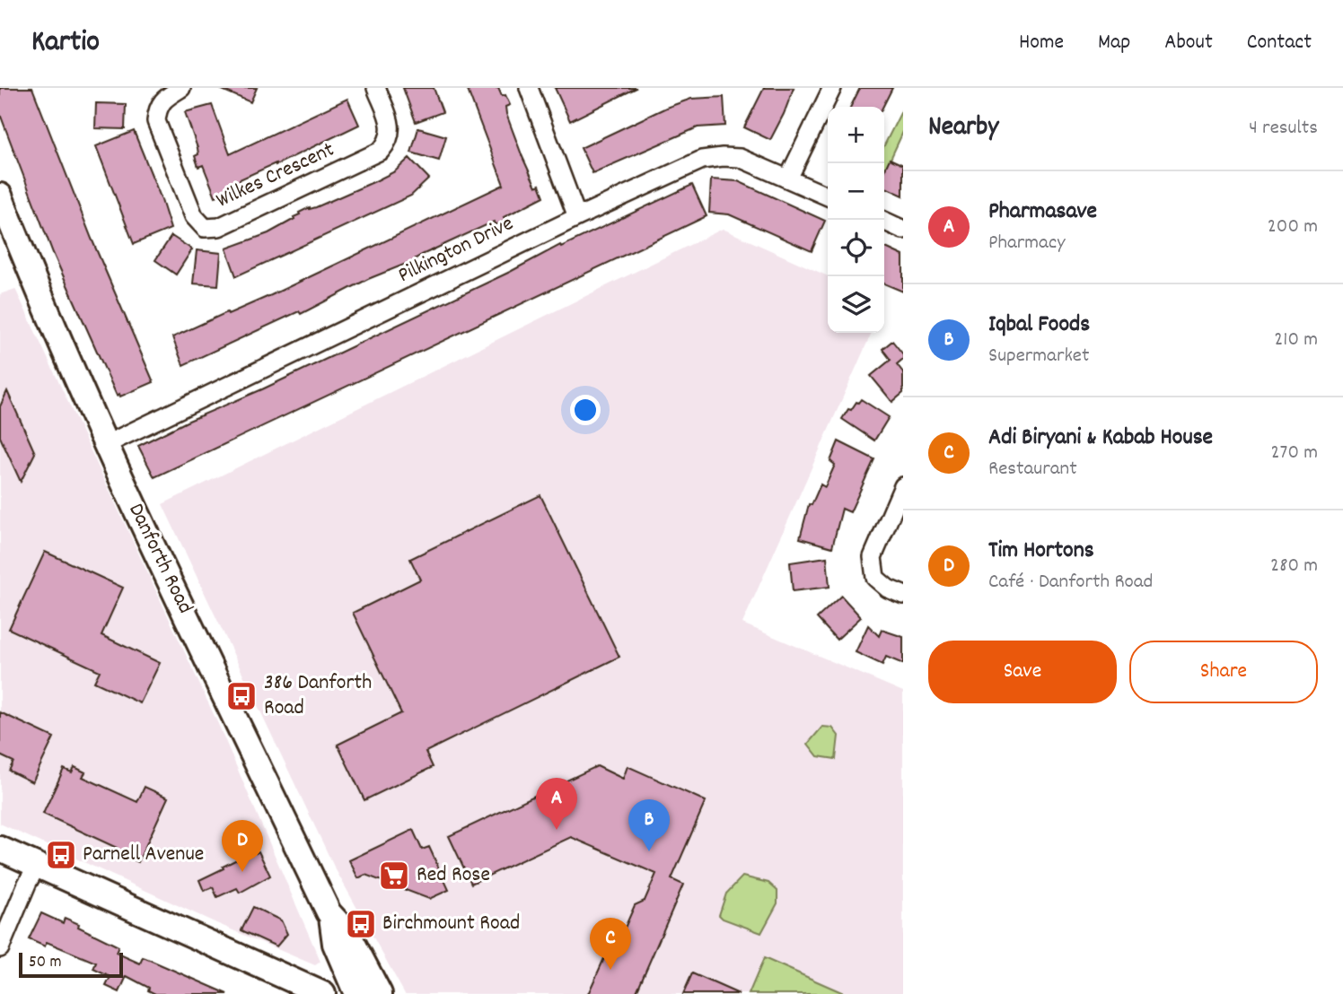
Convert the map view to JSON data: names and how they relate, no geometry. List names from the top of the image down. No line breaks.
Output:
{"streets":{"main road":["Danforth Road"],"street":["Wilkes Crescent","Pilkington Drive"]},"crossings":[["Pilkington Drive","Danforth Road"]],"places":{"bus stop":["386 Danforth Road","Parnell Avenue","Birchmount Road"],"supermarket":["Red Rose"]},"scale_bar":"50 m","page":{"header":"Kartio","nav":["Home","Map","About","Contact"],"heading":["Nearby","4 results"],"map_buttons":["+","−"],"list":[{"mark":"A","name":"Pharmasave","note":"Pharmacy","value":"200 m"},{"mark":"B","name":"Iqbal Foods","note":"Supermarket","value":"210 m"},{"mark":"C","name":"Adi Biryani & Kabab House","note":"Restaurant","value":"270 m"},{"mark":"D","name":"Tim Hortons","note":"Café · Danforth Road","value":"280 m"}],"buttons":["Save","Share"],"pins":["A","B","D","C"],"scale":"50 m"}}
